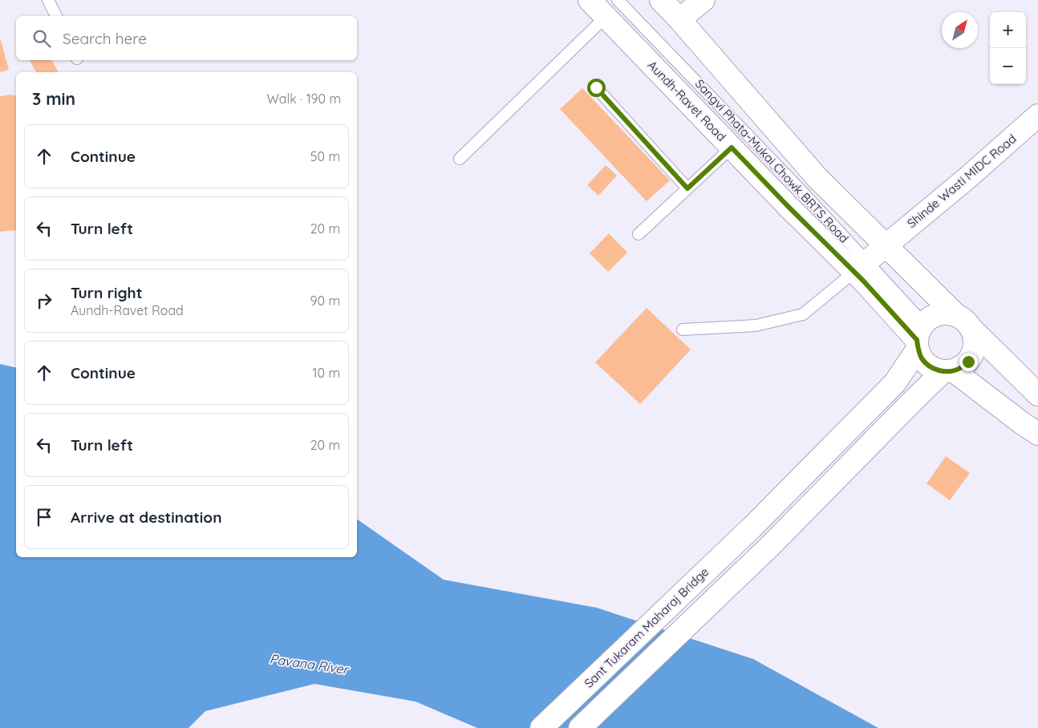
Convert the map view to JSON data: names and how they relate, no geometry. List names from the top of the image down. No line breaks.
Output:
{"streets":{"main road":["Aundh-Ravet Road","Shinde Wasti MIDC Road","Sant Tukaram Maharaj Bridge"],"lane":["Sangvi Phata-Mukai Chowk BRTS Road"]},"crossings":[["Aundh-Ravet Road","Sangvi Phata-Mukai Chowk BRTS Road"],["Aundh-Ravet Road","Shinde Wasti MIDC Road"],["Aundh-Ravet Road","Sant Tukaram Maharaj Bridge"],["Sangvi Phata-Mukai Chowk BRTS Road","Shinde Wasti MIDC Road"]],"water":["Pavana River"],"north":"top right","page":{"map_buttons":["+","−"],"search":"Search here","heading":["3 min","Walk · 190 m"],"list":[["Continue","50 m"],["Turn left","20 m"],["Turn right","Aundh-Ravet Road","90 m"],["Continue","10 m"],["Turn left","20 m"],"Arrive at destination"]}}
